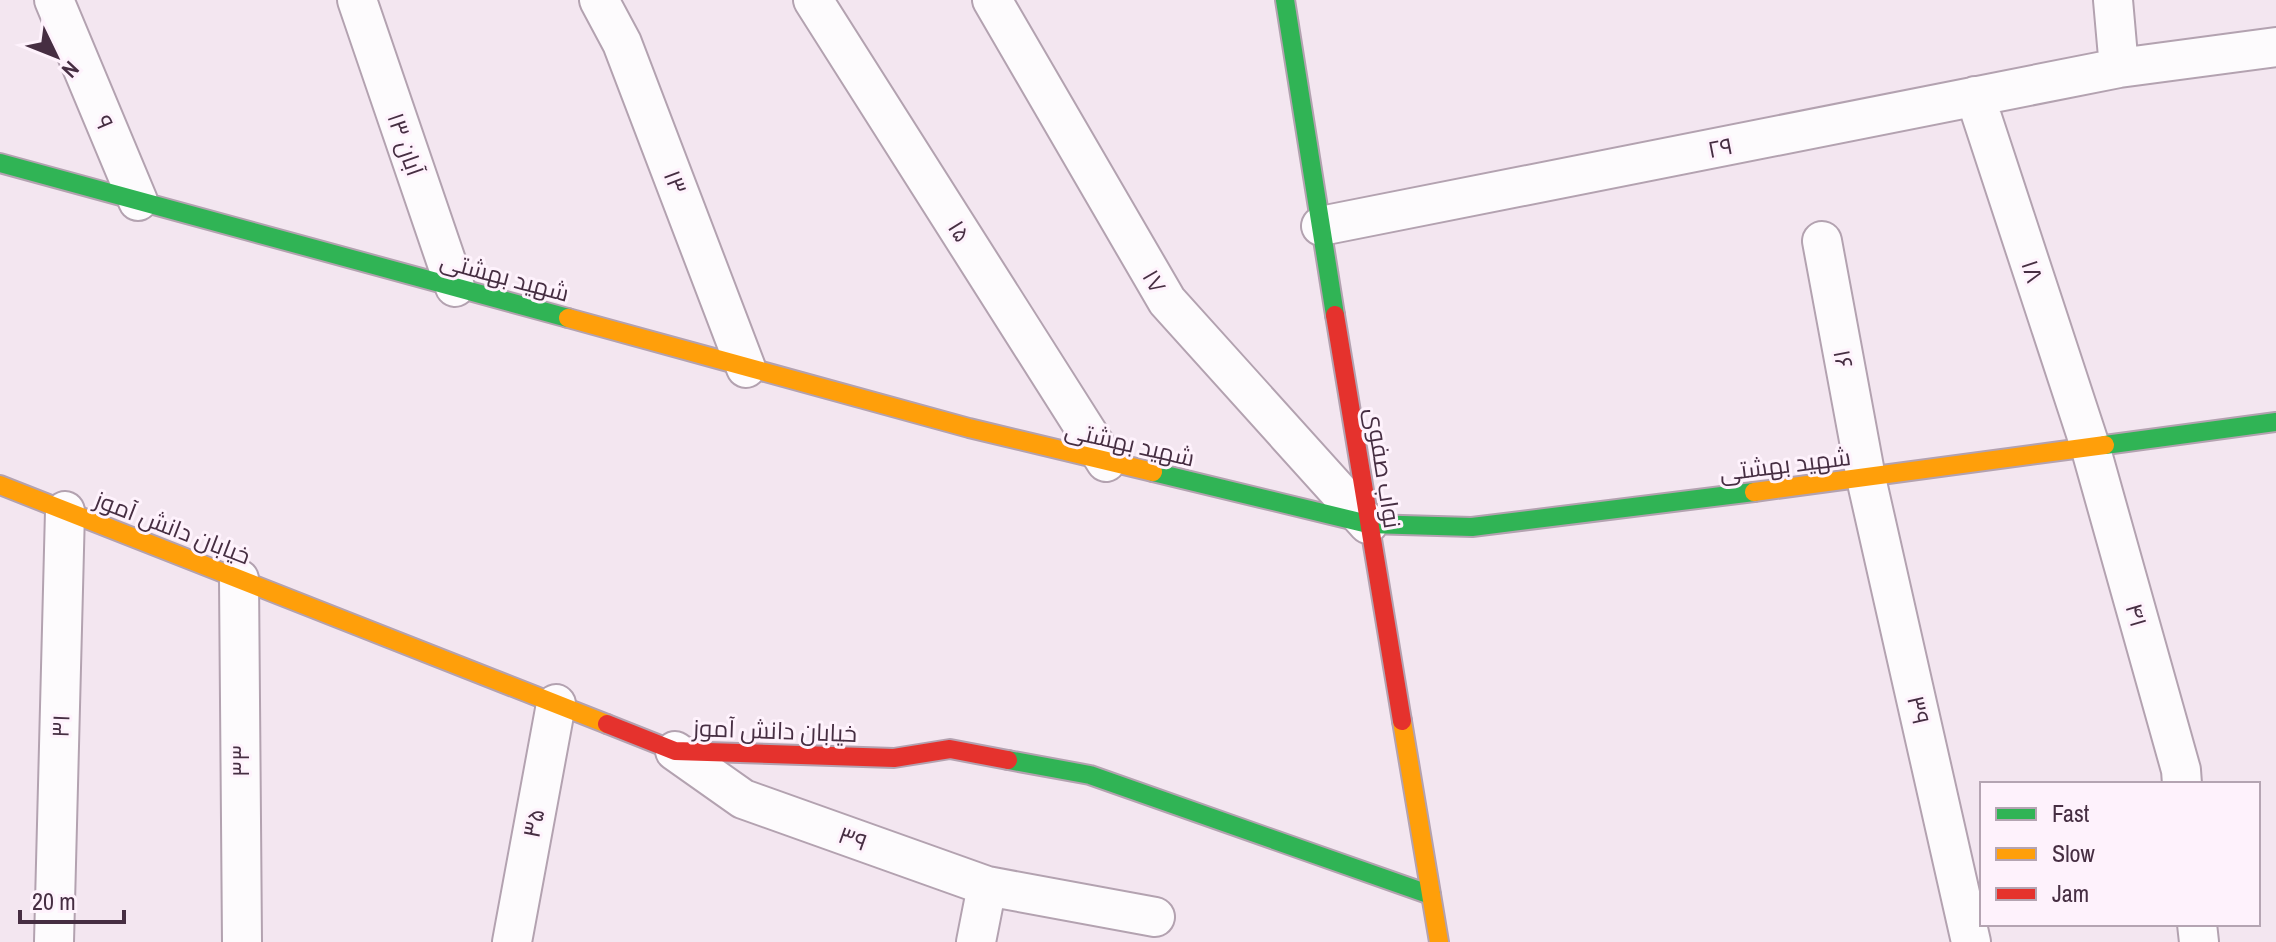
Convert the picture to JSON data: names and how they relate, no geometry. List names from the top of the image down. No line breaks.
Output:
{"streets":{"main road":["شهید بهشتی","نواب صفوی","خیابان دانش آموز"],"street":["۹","۱۳ آبان","۲۹","۱۳","۱۵","۱۸","۱۷","۱۶","۴۱","۳۹","۳۱","۳۳","۳۵"]},"crossings":[["۹","شهید بهشتی"],["۱۳ آبان","شهید بهشتی"],["۲۹","۱۸"],["۲۹","نواب صفوی"],["۱۳","شهید بهشتی"],["۱۵","شهید بهشتی"],["۱۸","شهید بهشتی"],["۱۸","۴۱"],["شهید بهشتی","۱۷"],["شهید بهشتی","۱۶"],["شهید بهشتی","نواب صفوی"],["شهید بهشتی","۴۱"],["شهید بهشتی","۳۹"],["۱۷","نواب صفوی"],["۱۶","۳۹"],["نواب صفوی","خیابان دانش آموز"],["خیابان دانش آموز","۳۹"],["خیابان دانش آموز","۳۱"],["خیابان دانش آموز","۳۳"],["خیابان دانش آموز","۳۵"]],"legend":["Fast","Slow","Jam"],"scale_bar":"20 m","north":"bottom right"}
